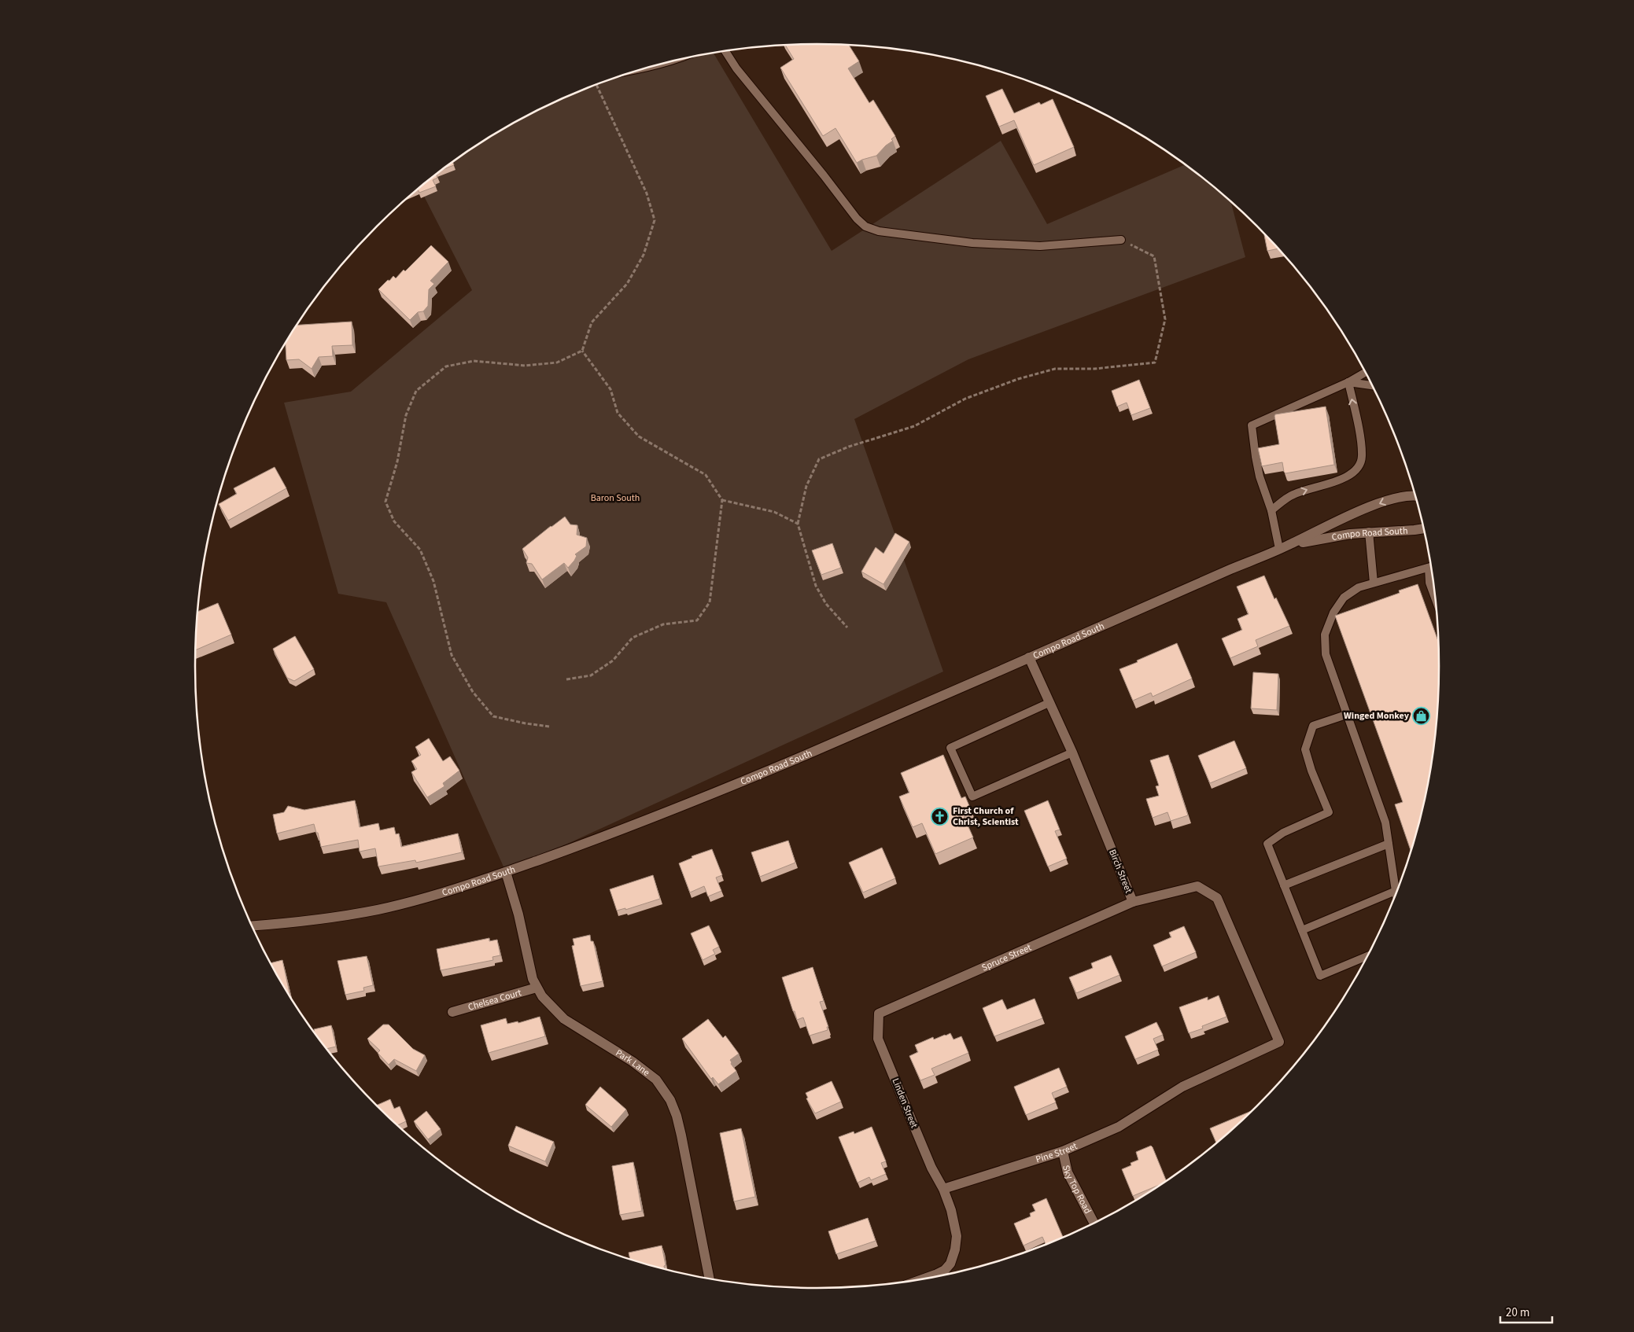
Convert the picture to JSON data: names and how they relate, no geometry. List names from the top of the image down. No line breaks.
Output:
{"streets":{"street":["Compo Road South","Birch Street","Spruce Street","Chelsea Court","Park Lane","Linden Street","Pine Street","Sky Top Road"]},"crossings":[["Compo Road South","Birch Street"],["Compo Road South","Park Lane"],["Birch Street","Spruce Street"],["Birch Street","Pine Street"],["Spruce Street","Linden Street"],["Chelsea Court","Park Lane"],["Linden Street","Pine Street"],["Pine Street","Sky Top Road"]],"parks":["Baron South"],"places":{"shop":["Winged Monkey"],"church":["First Church of Christ, Scientist"]},"scale_bar":"20 m"}
